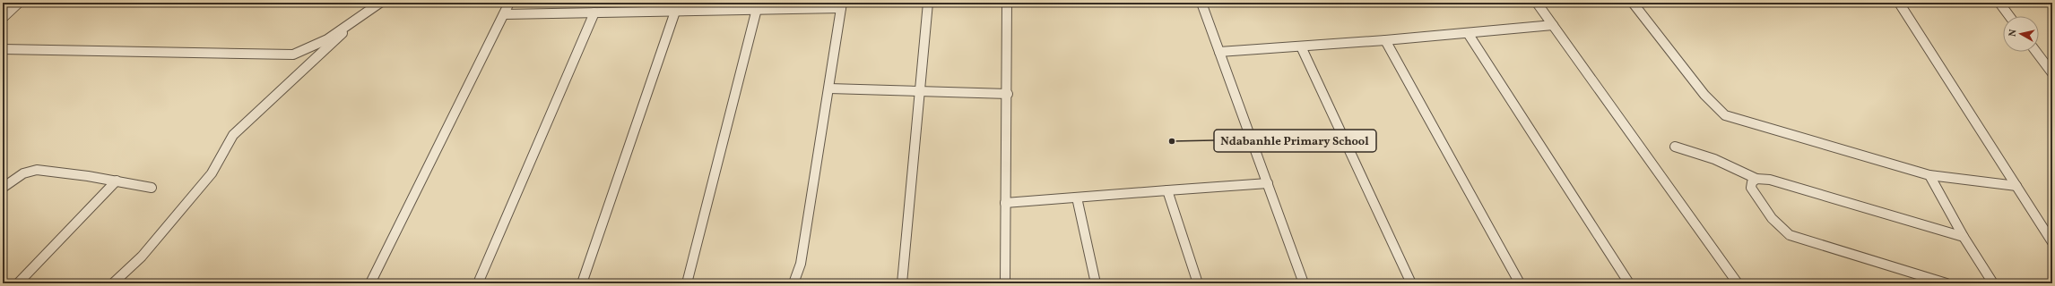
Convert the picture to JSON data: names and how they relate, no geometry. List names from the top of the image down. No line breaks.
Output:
{"places":["Ndabanhle Primary School"],"north":"left"}
